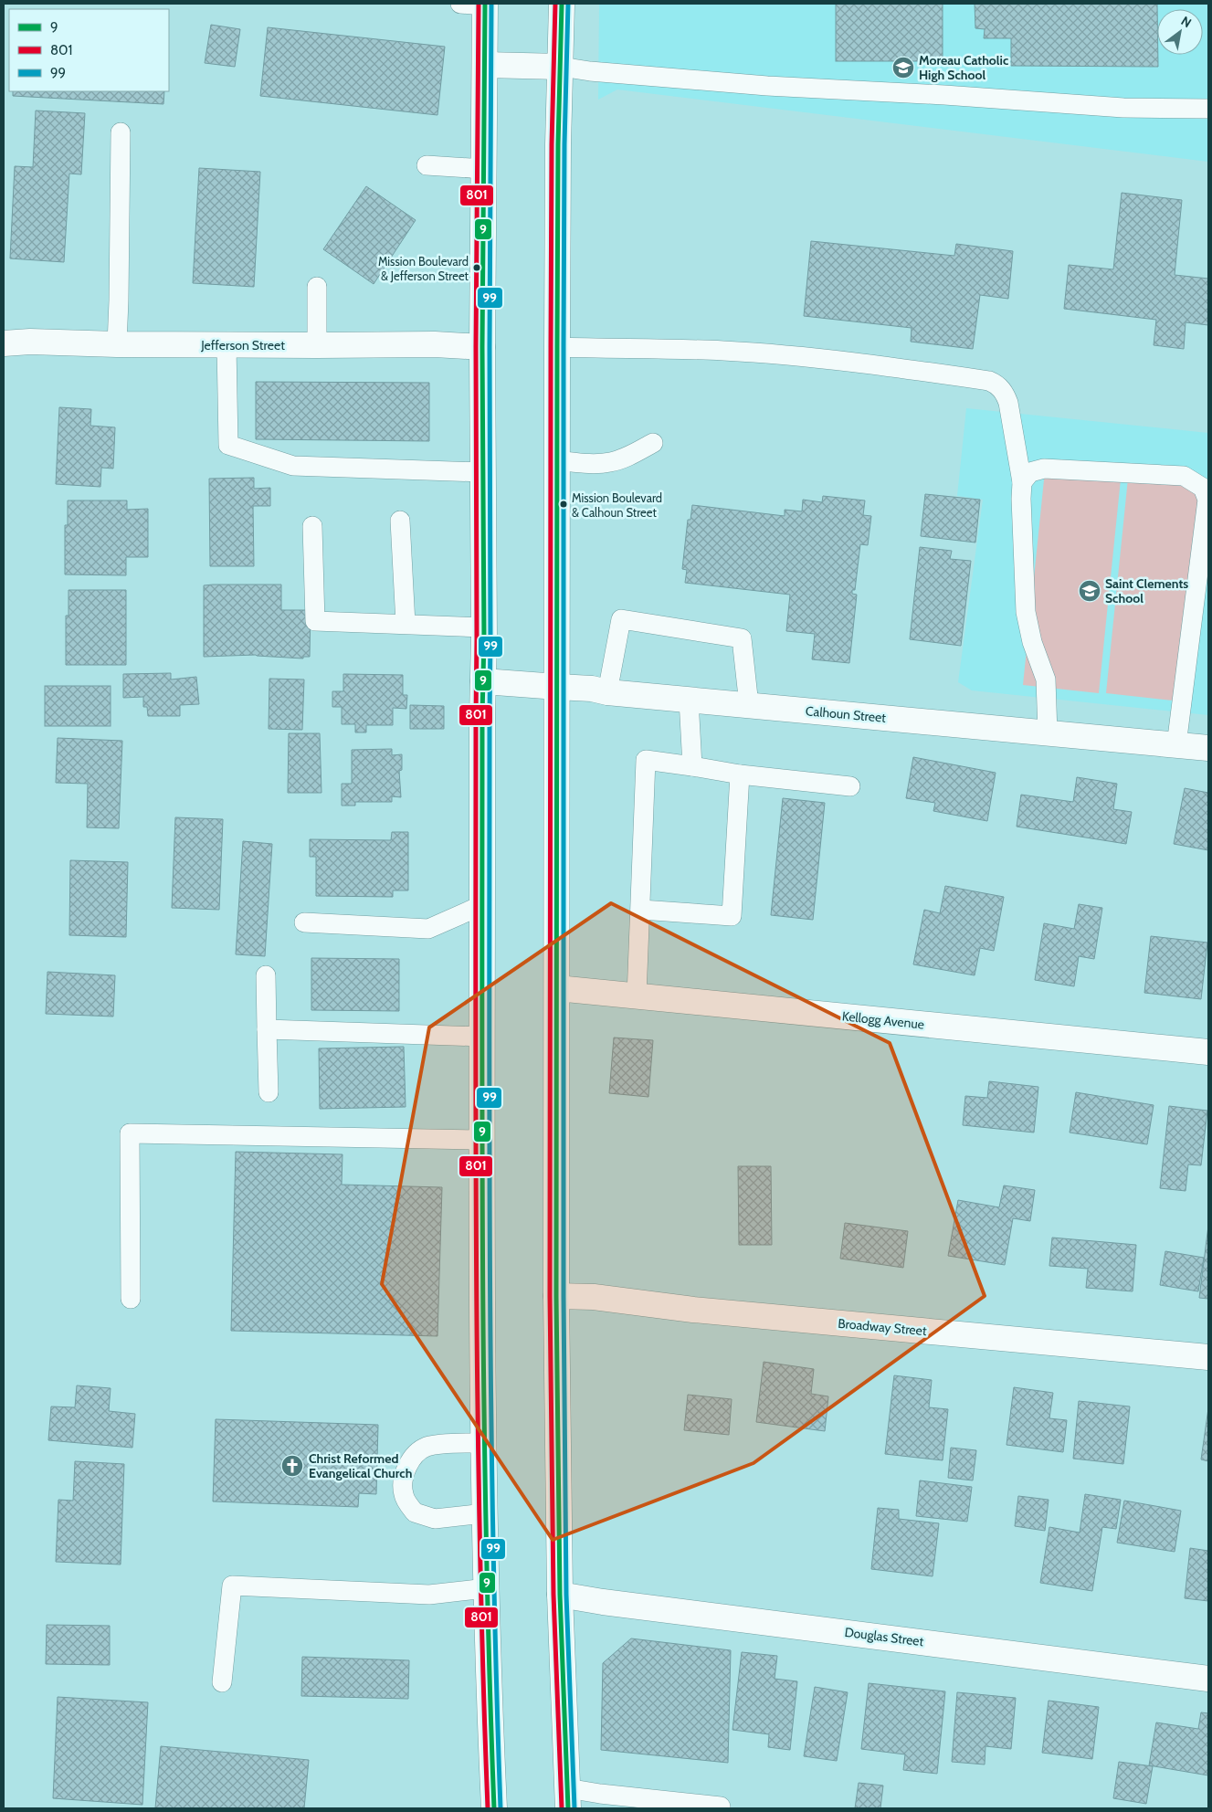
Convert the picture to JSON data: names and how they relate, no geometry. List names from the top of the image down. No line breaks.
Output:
{"streets":{"main road":["Jefferson Street","Calhoun Street","Kellogg Avenue","Broadway Street","Douglas Street"]},"places":{"school or university":["Moreau Catholic High School","Saint Clements School"],"other":["Mission Boulevard & Jefferson Street","Mission Boulevard & Calhoun Street"],"church":["Christ Reformed Evangelical Church"]},"lines":["transit line 9","transit line 801","transit line 99"],"legend":["9","801","99"],"north":"top right"}
